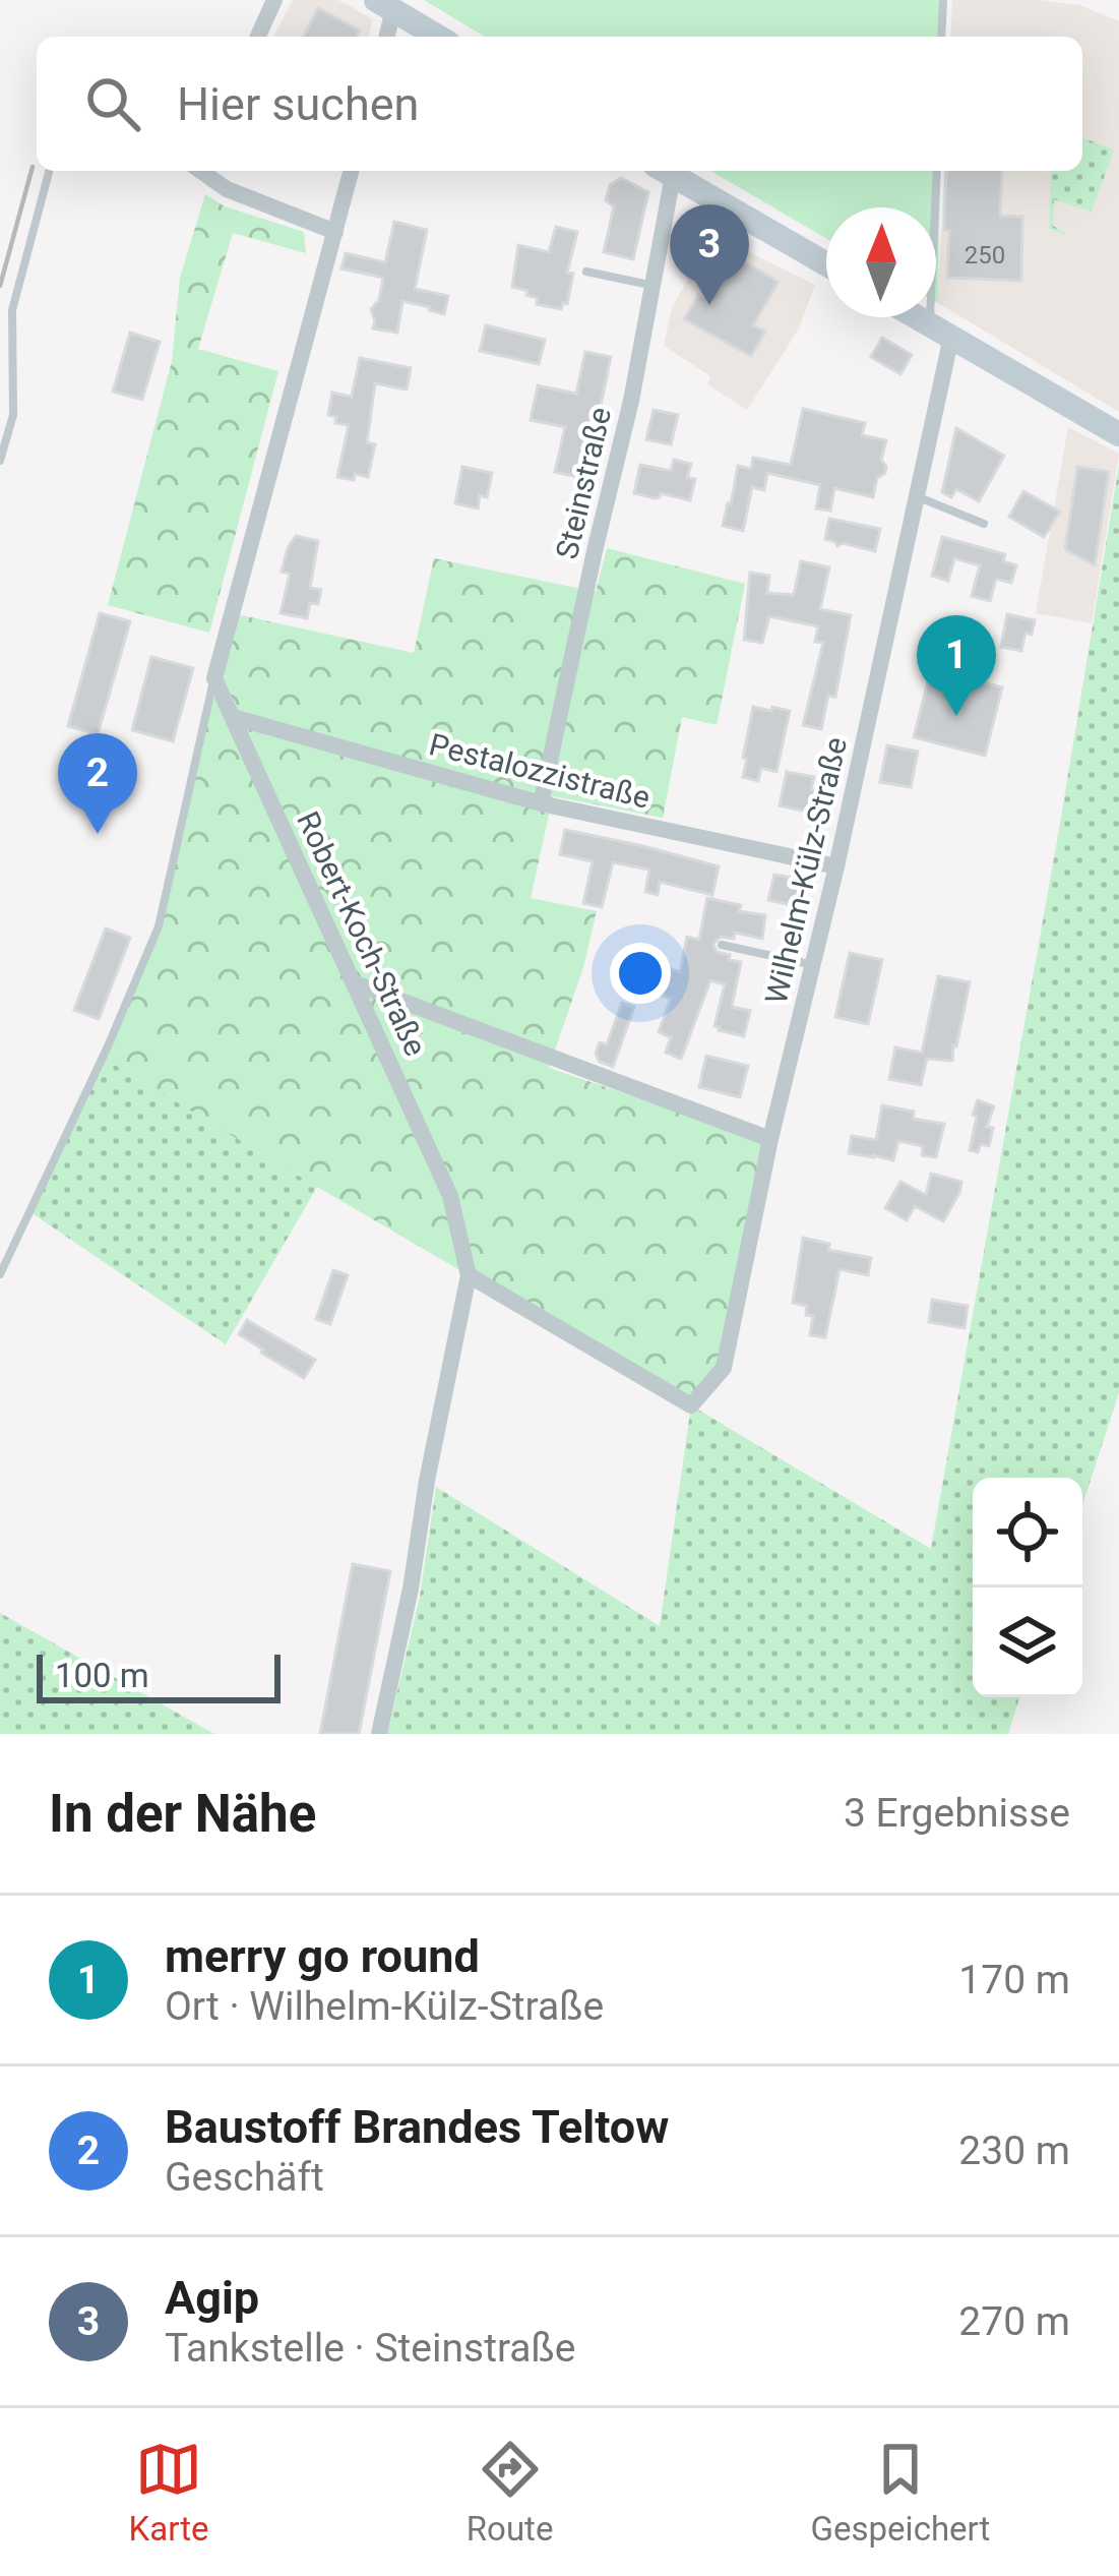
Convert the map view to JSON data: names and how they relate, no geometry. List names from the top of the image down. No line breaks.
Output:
{"streets":{"street":["Steinstraße","Pestalozzistraße","Wilhelm-Külz-Straße","Robert-Koch-Straße"]},"crossings":[["Steinstraße","Pestalozzistraße"],["Pestalozzistraße","Wilhelm-Külz-Straße"],["Pestalozzistraße","Robert-Koch-Straße"],["Wilhelm-Külz-Straße","Robert-Koch-Straße"]],"house_numbers":["250"],"scale_bar":"100 m","north":"top","page":{"search":"Hier suchen","pins":["3","1","2"],"scale":"100 m","heading":["In der Nähe","3 Ergebnisse"],"list":[{"mark":"1","name":"merry go round","note":"Ort · Wilhelm-Külz-Straße","value":"170 m"},{"mark":"2","name":"Baustoff Brandes Teltow","note":"Geschäft","value":"230 m"},{"mark":"3","name":"Agip","note":"Tankstelle · Steinstraße","value":"270 m"}],"nav":["Karte","Route","Gespeichert"]}}
